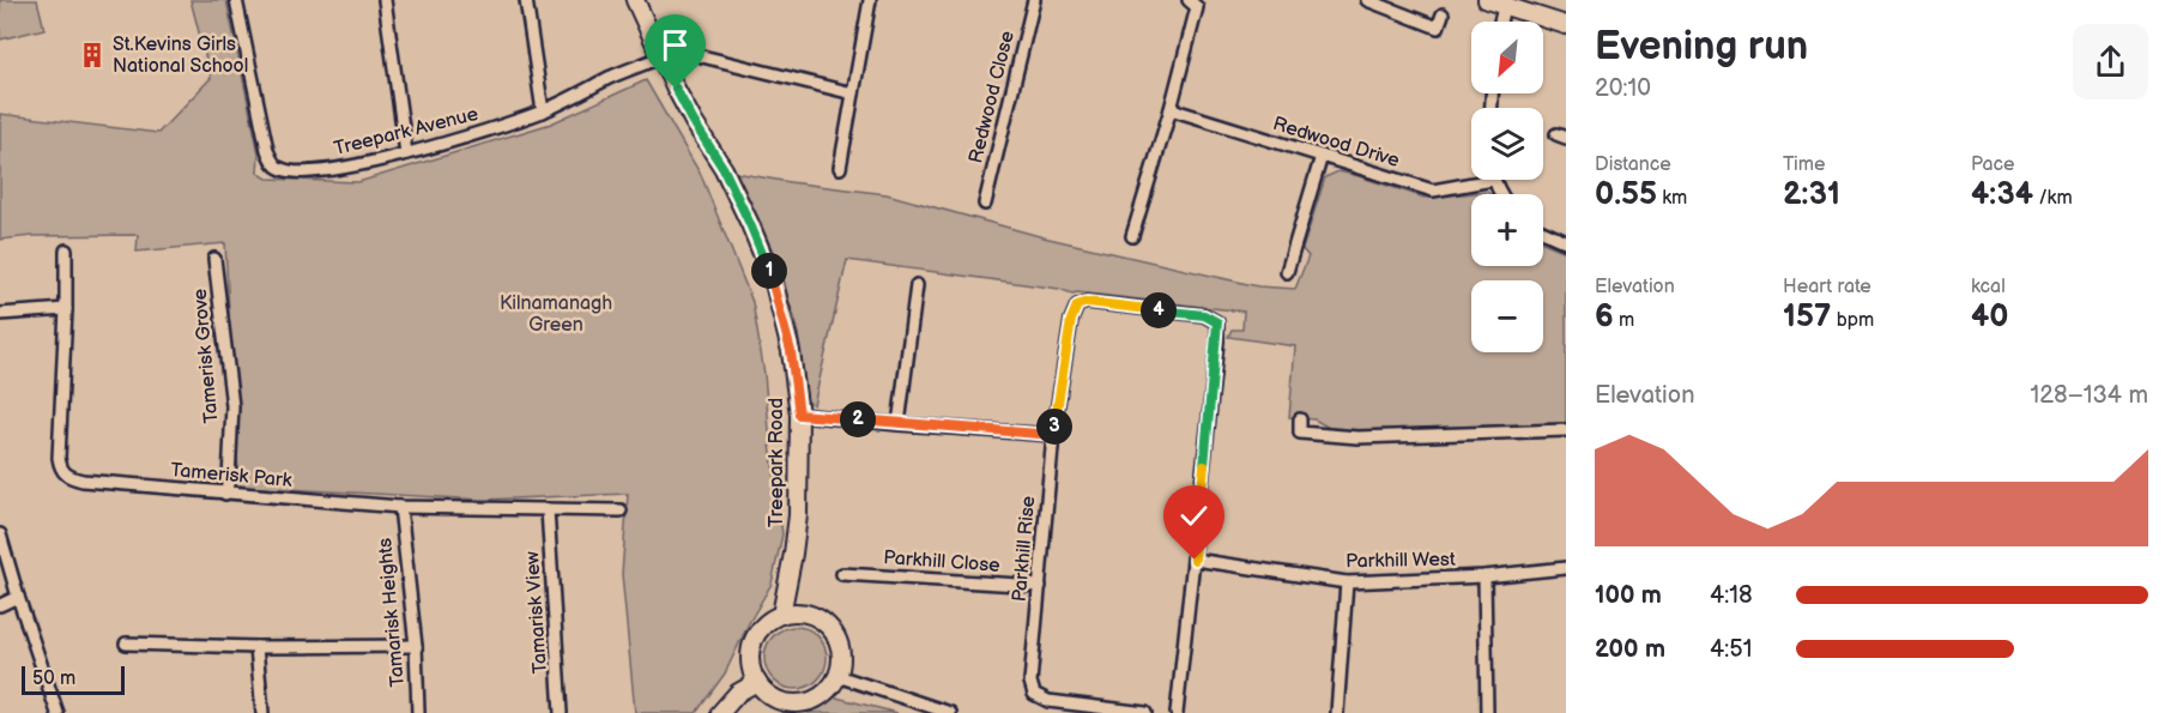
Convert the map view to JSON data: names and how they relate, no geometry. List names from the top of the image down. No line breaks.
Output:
{"streets":{"street":["Redwood Close","Treepark Avenue","Redwood Drive","Tamerisk Grove","Treepark Road","Tamerisk Park","Parkhill Rise","Parkhill West","Parkhill Close","Tamarisk Heights","Tamarisk View"]},"crossings":[["Treepark Avenue","Treepark Road"],["Tamerisk Grove","Tamerisk Park"],["Tamerisk Park","Tamarisk Heights"],["Tamerisk Park","Tamarisk View"],["Parkhill Rise","Parkhill West"],["Parkhill Rise","Parkhill Close"]],"parks":["Kilnamanagh Green"],"places":{"building":["St.Kevins Girls National School"]},"scale_bar":"50 m","north":"bottom left","page":{"heading":["Evening run","20:10"],"map_buttons":["+","−"],"stats":[["Distance","0.55 km"],["Time","2:31"],["Pace","4:34 /km"],["Elevation","6 m"],["Heart rate","157 bpm"],["kcal","40"]],"pins":["1","4","2","3"],"chart":["Elevation","128–134 m"],"list":[{"name":"100 m","note":"4:18"},{"name":"200 m","note":"4:51"}],"scale":"50 m"}}
